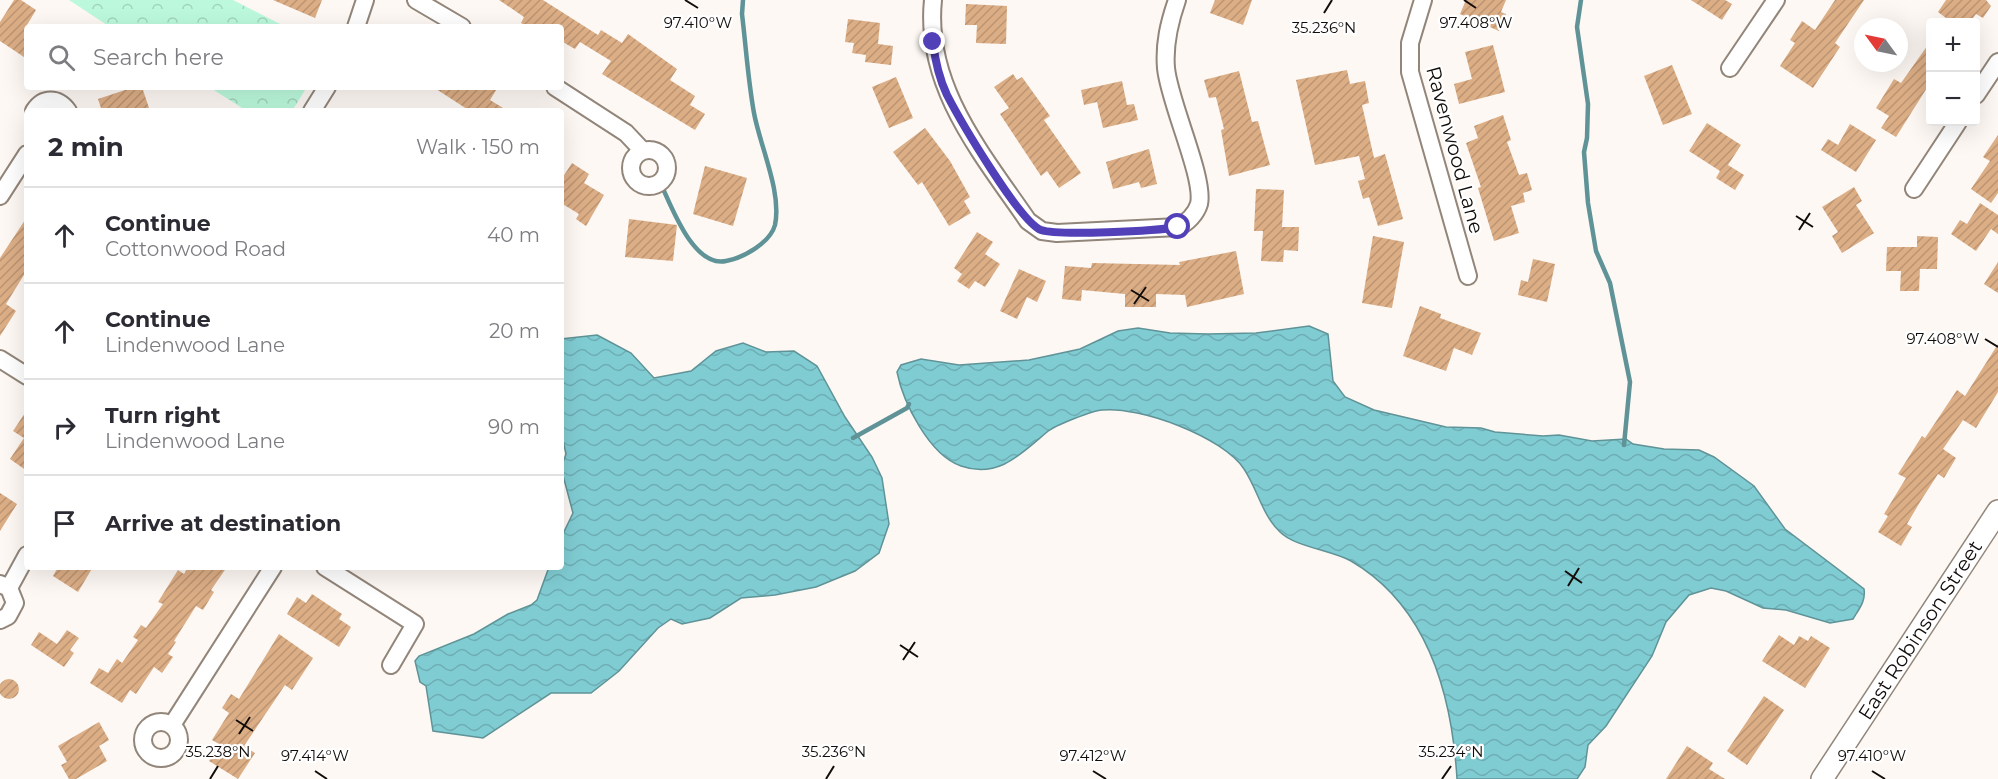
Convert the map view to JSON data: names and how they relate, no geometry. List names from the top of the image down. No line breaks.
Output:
{"streets":{"street":["Ravenwood Lane","East Robinson Street"]},"north":"top left","page":{"map_buttons":["+","−"],"search":"Search here","heading":["2 min","Walk · 150 m"],"list":[["Continue","Cottonwood Road","40 m"],["Continue","Lindenwood Lane","20 m"],["Turn right","Lindenwood Lane","90 m"],"Arrive at destination"]},"coordinates":["97.410°W","97.408°W","35.236°N","35.238°N","35.234°N","97.414°W","97.412°W"]}
